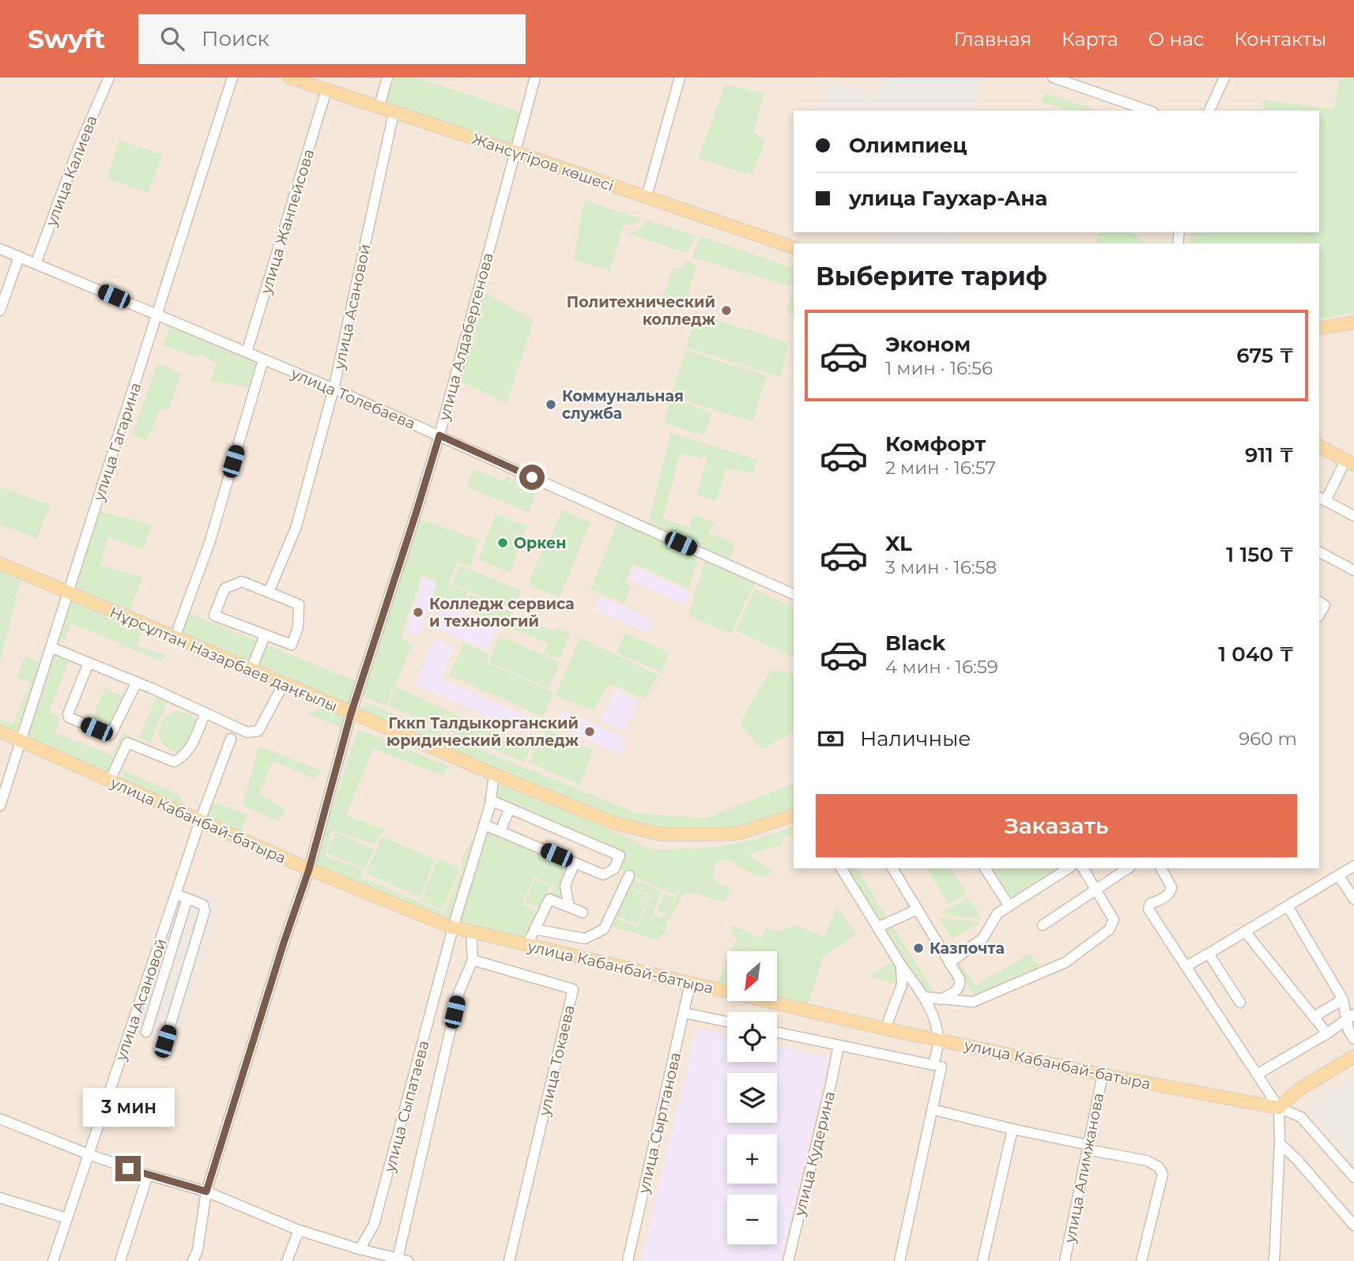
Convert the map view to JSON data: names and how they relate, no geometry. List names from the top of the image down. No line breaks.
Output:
{"streets":{"main road":["Жансүгіров көшесі","Нұрсұлтан Назарбаев даңғылы","улица Кабанбай-батыра"],"street":["улица Калиева","улица Жанпейсова","улица Асановой","улица Алдабергенова","улица Толебаева","улица Гагарина","улица Токаева","улица Сыпатаева","улица Сырттанова","улица Кудерина","улица Алимжанова"]},"crossings":[["Жансүгіров көшесі","улица Жанпейсова"],["Жансүгіров көшесі","улица Асановой"],["Жансүгіров көшесі","улица Алдабергенова"],["улица Калиева","улица Толебаева"],["улица Жанпейсова","улица Толебаева"],["улица Асановой","улица Толебаева"],["улица Асановой","улица Кабанбай-батыра"],["улица Алдабергенова","улица Толебаева"],["улица Алдабергенова","Нұрсұлтан Назарбаев даңғылы"],["улица Алдабергенова","улица Кабанбай-батыра"],["улица Толебаева","улица Гагарина"],["улица Гагарина","Нұрсұлтан Назарбаев даңғылы"],["улица Гагарина","улица Кабанбай-батыра"],["Нұрсұлтан Назарбаев даңғылы","улица Сыпатаева"],["улица Кабанбай-батыра","улица Сыпатаева"],["улица Кабанбай-батыра","улица Сырттанова"],["улица Кабанбай-батыра","улица Алимжанова"]],"places":["Политехнический колледж","Коммунальная служба","Оркен","Колледж сервиса и технологий","Гккп Талдыкорганский юридический колледж","Казпочта"],"north":"bottom left","page":{"header":"Swyft","search":"Поиск","nav":["Главная","Карта","О нас","Контакты"],"banner":["Олимпиец","улица Гаухар-Ана"],"heading":"Выберите тариф","list":[{"name":"Эконом","note":"1 мин · 16:56","value":"675 ₸"},{"name":"Комфорт","note":"2 мин · 16:57","value":"911 ₸"},{"name":"XL","note":"3 мин · 16:58","value":"1 150 ₸"},{"name":"Black","note":"4 мин · 16:59","value":"1 040 ₸"}],"pay":["Наличные","960 m"],"buttons":"Заказать","map_buttons":["+","−"],"bubble":"3 мин"}}
